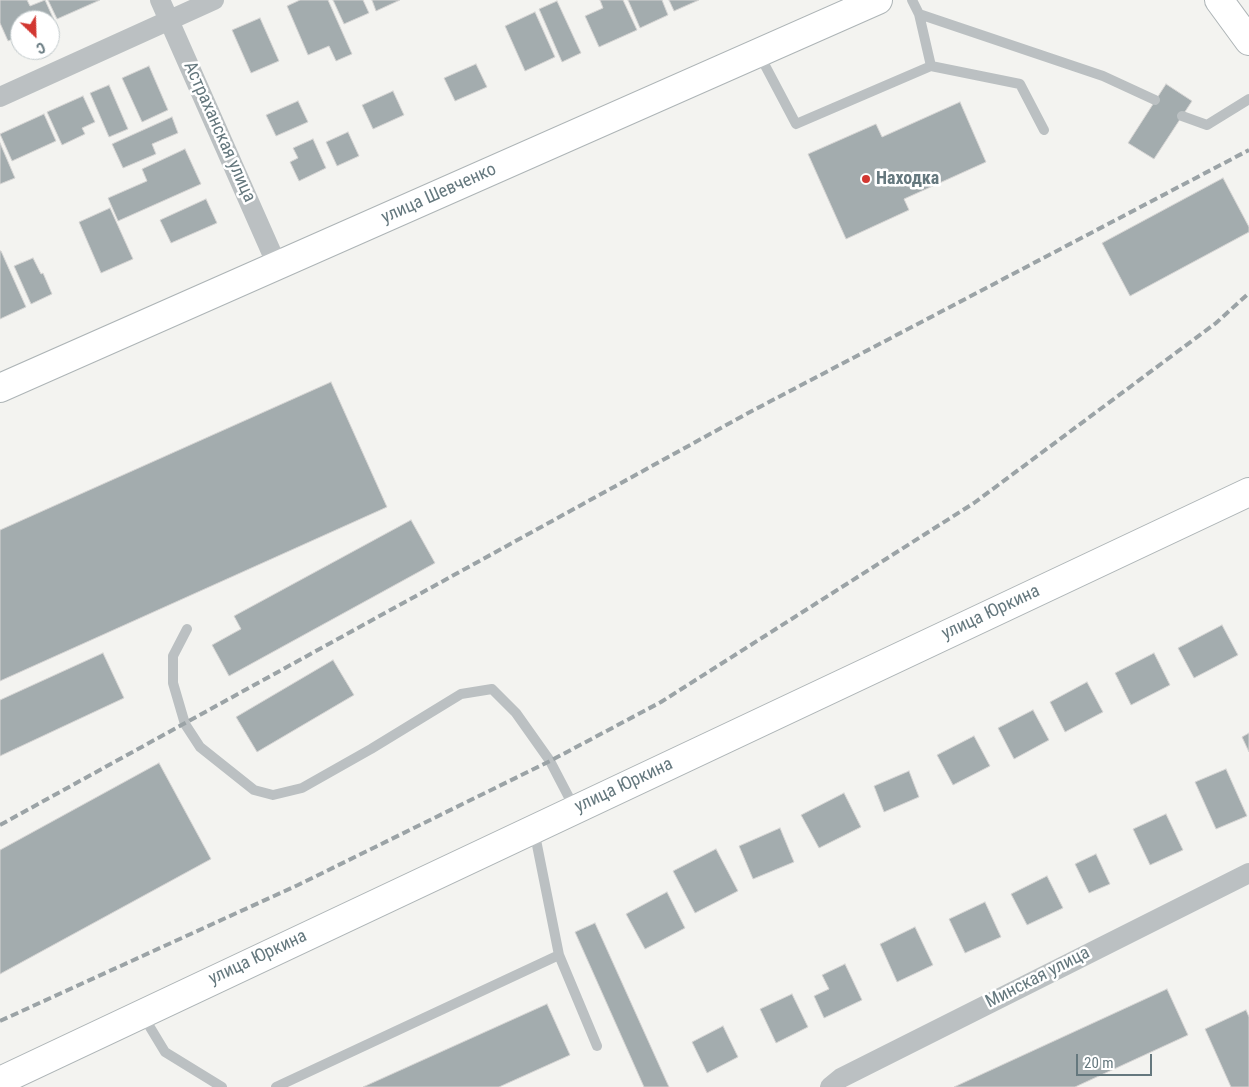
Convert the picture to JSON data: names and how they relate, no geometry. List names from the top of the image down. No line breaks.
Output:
{"streets":{"main road":["улица Шевченко","улица Юркина"],"street":["Астраханская улица","Минская улица"]},"crossings":[["Астраханская улица","улица Шевченко"]],"places":["Находка"],"scale_bar":"20 m","north":"bottom right"}
